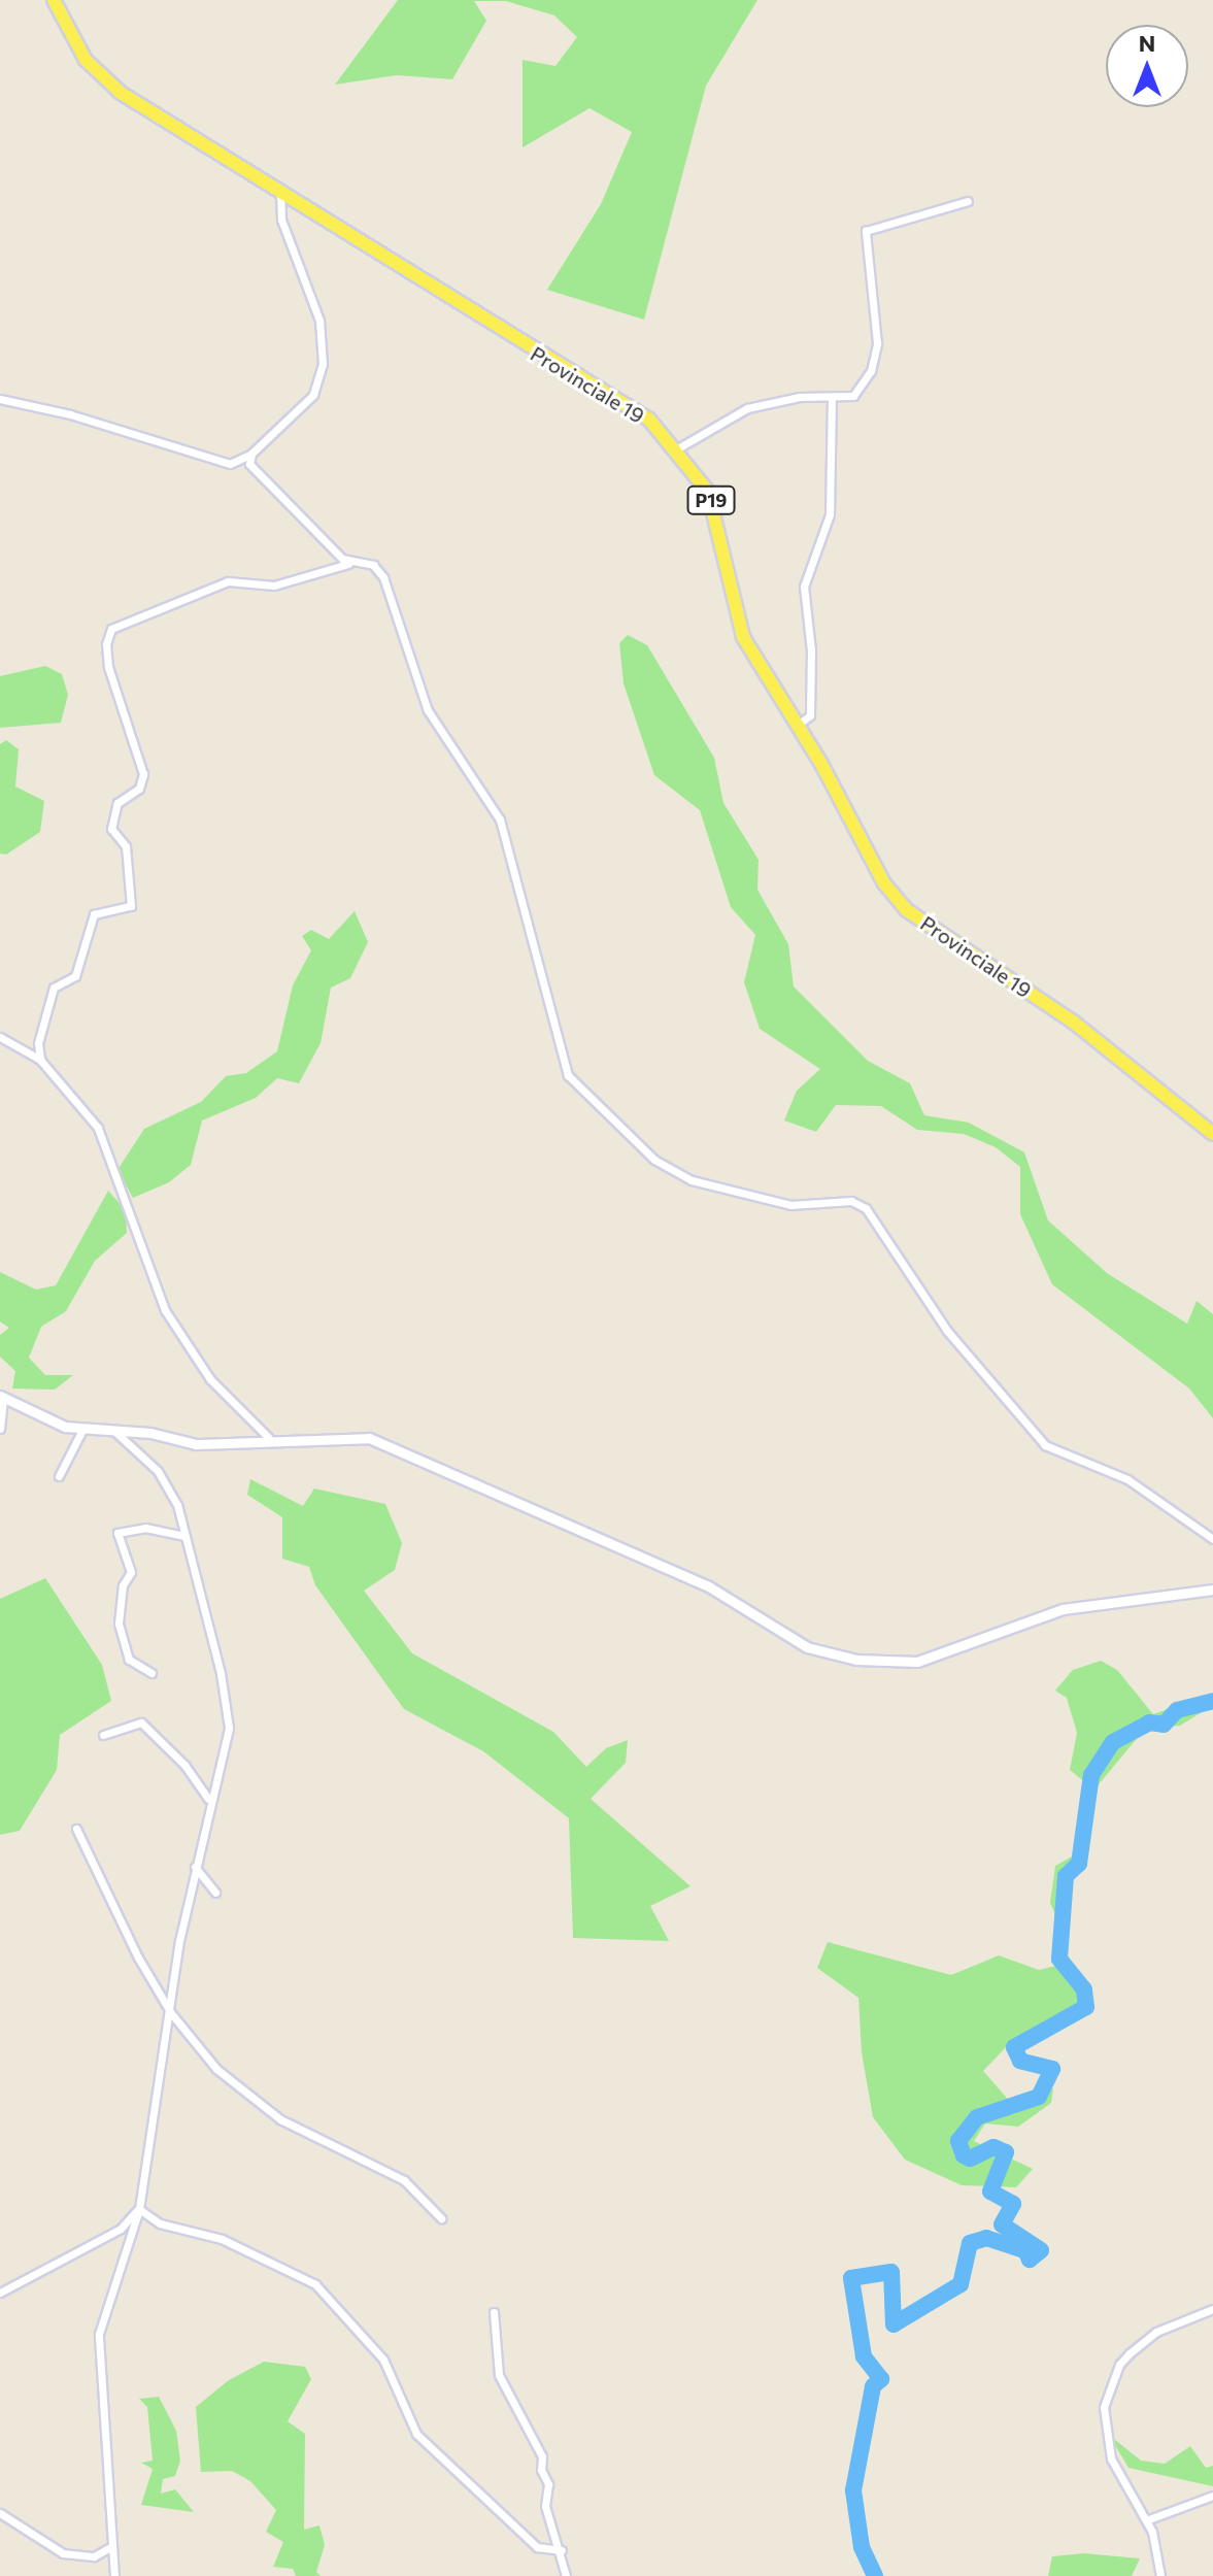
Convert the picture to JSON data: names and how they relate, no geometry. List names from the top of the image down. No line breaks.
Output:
{"streets":{"main road":["Provinciale 19","P19"]},"north":"top"}
